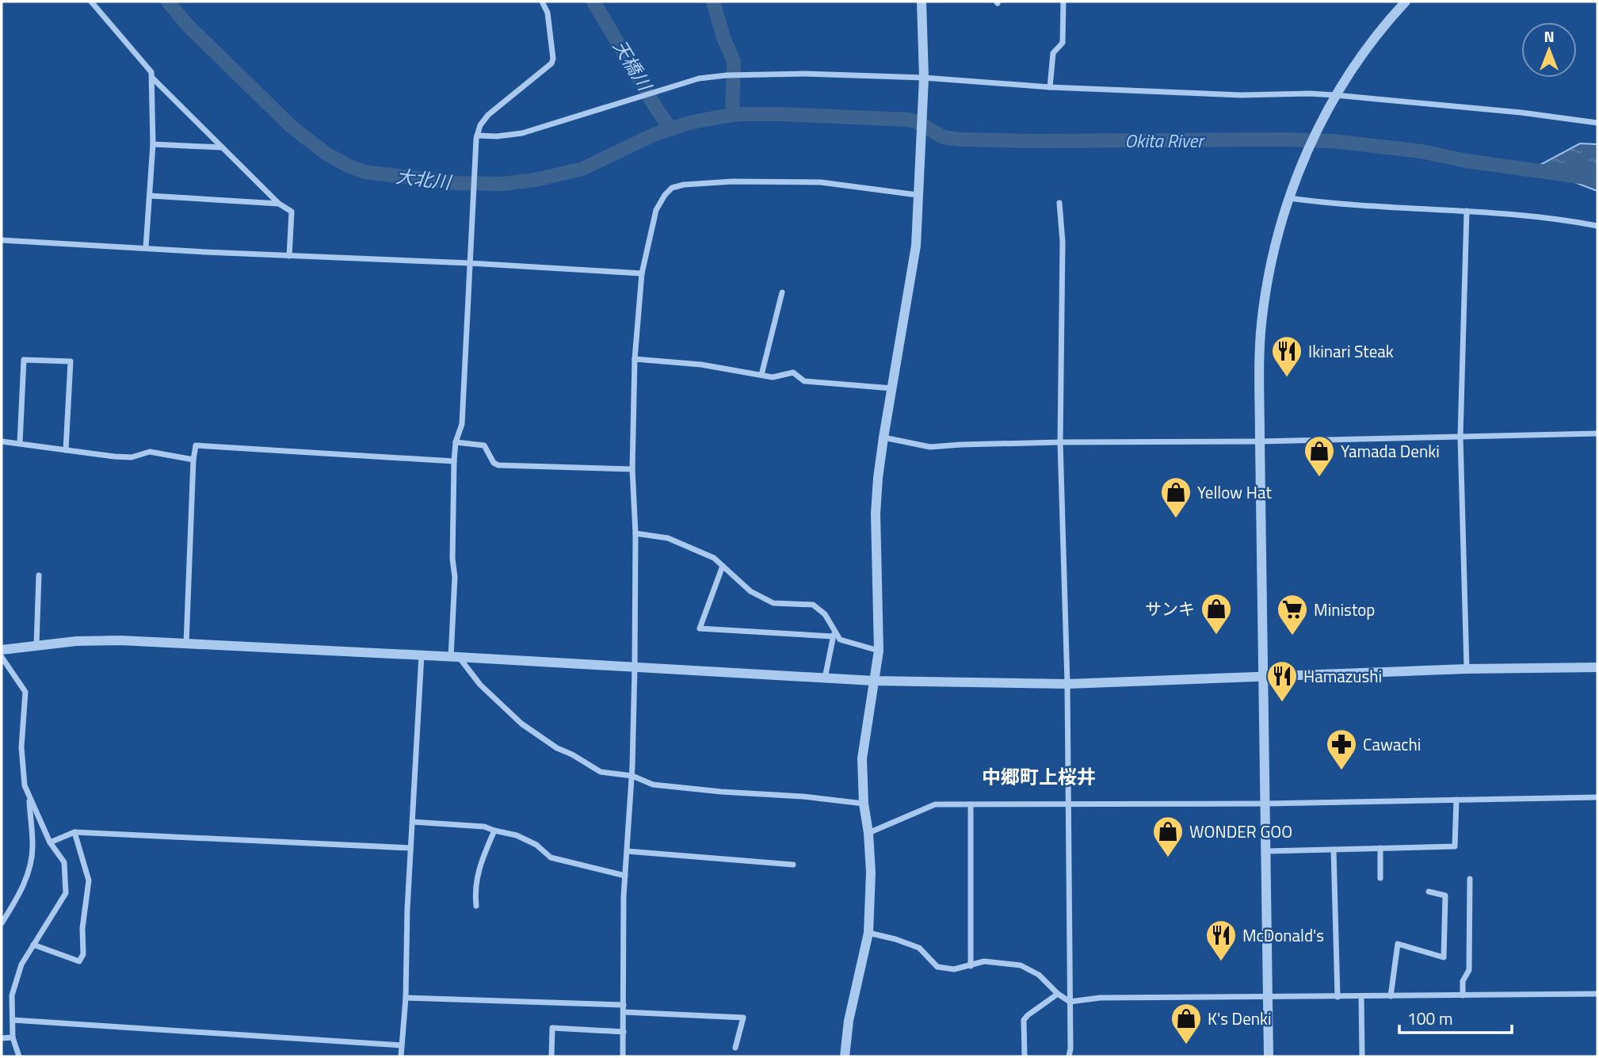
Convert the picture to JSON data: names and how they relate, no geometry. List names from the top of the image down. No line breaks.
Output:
{"districts":["中郷町上桜井"],"water":["天橋川","Okita River","大北川"],"places":{"restaurant":["Ikinari Steak","Hamazushi","McDonald's"],"shop":["Yamada Denki","Yellow Hat","サンキ","WONDER GOO","K's Denki"],"supermarket":["Ministop"],"pharmacy":["Cawachi"]},"scale_bar":"100 m","north":"top"}
